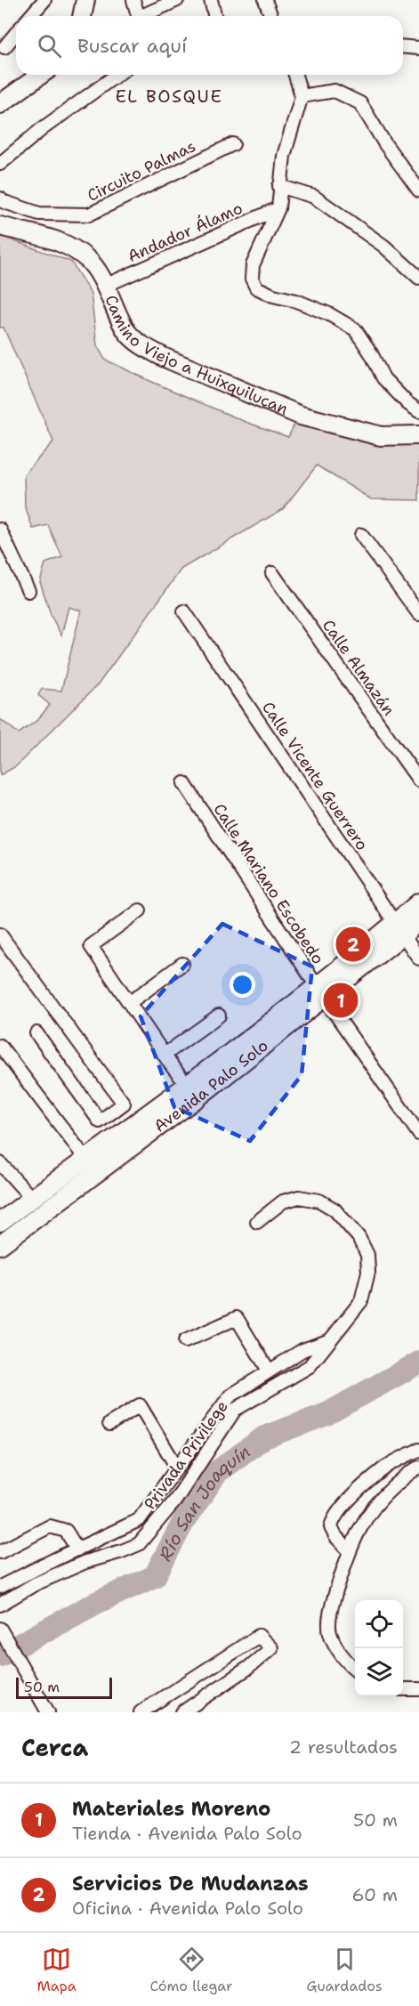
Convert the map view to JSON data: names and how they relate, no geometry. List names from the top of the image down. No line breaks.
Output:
{"streets":{"main road":["Camino Viejo a Huixquilucan","Avenida Palo Solo"],"street":["Circuito Palmas","Andador Álamo","Calle Almazán","Calle Vicente Guerrero","Calle Mariano Escobedo","Privada Privilege"]},"crossings":[["Andador Álamo","Camino Viejo a Huixquilucan"],["Calle Vicente Guerrero","Avenida Palo Solo"],["Calle Mariano Escobedo","Avenida Palo Solo"]],"districts":["EL BOSQUE"],"water":["Río San Joaquín"],"scale_bar":"50 m","page":{"search":"Buscar aquí","pins":["2","1"],"scale":"50 m","heading":["Cerca","2 resultados"],"list":[{"mark":"1","name":"Materiales Moreno","note":"Tienda · Avenida Palo Solo","value":"50 m"},{"mark":"2","name":"Servicios De Mudanzas","note":"Oficina · Avenida Palo Solo","value":"60 m"}],"nav":["Mapa","Cómo llegar","Guardados"]}}
